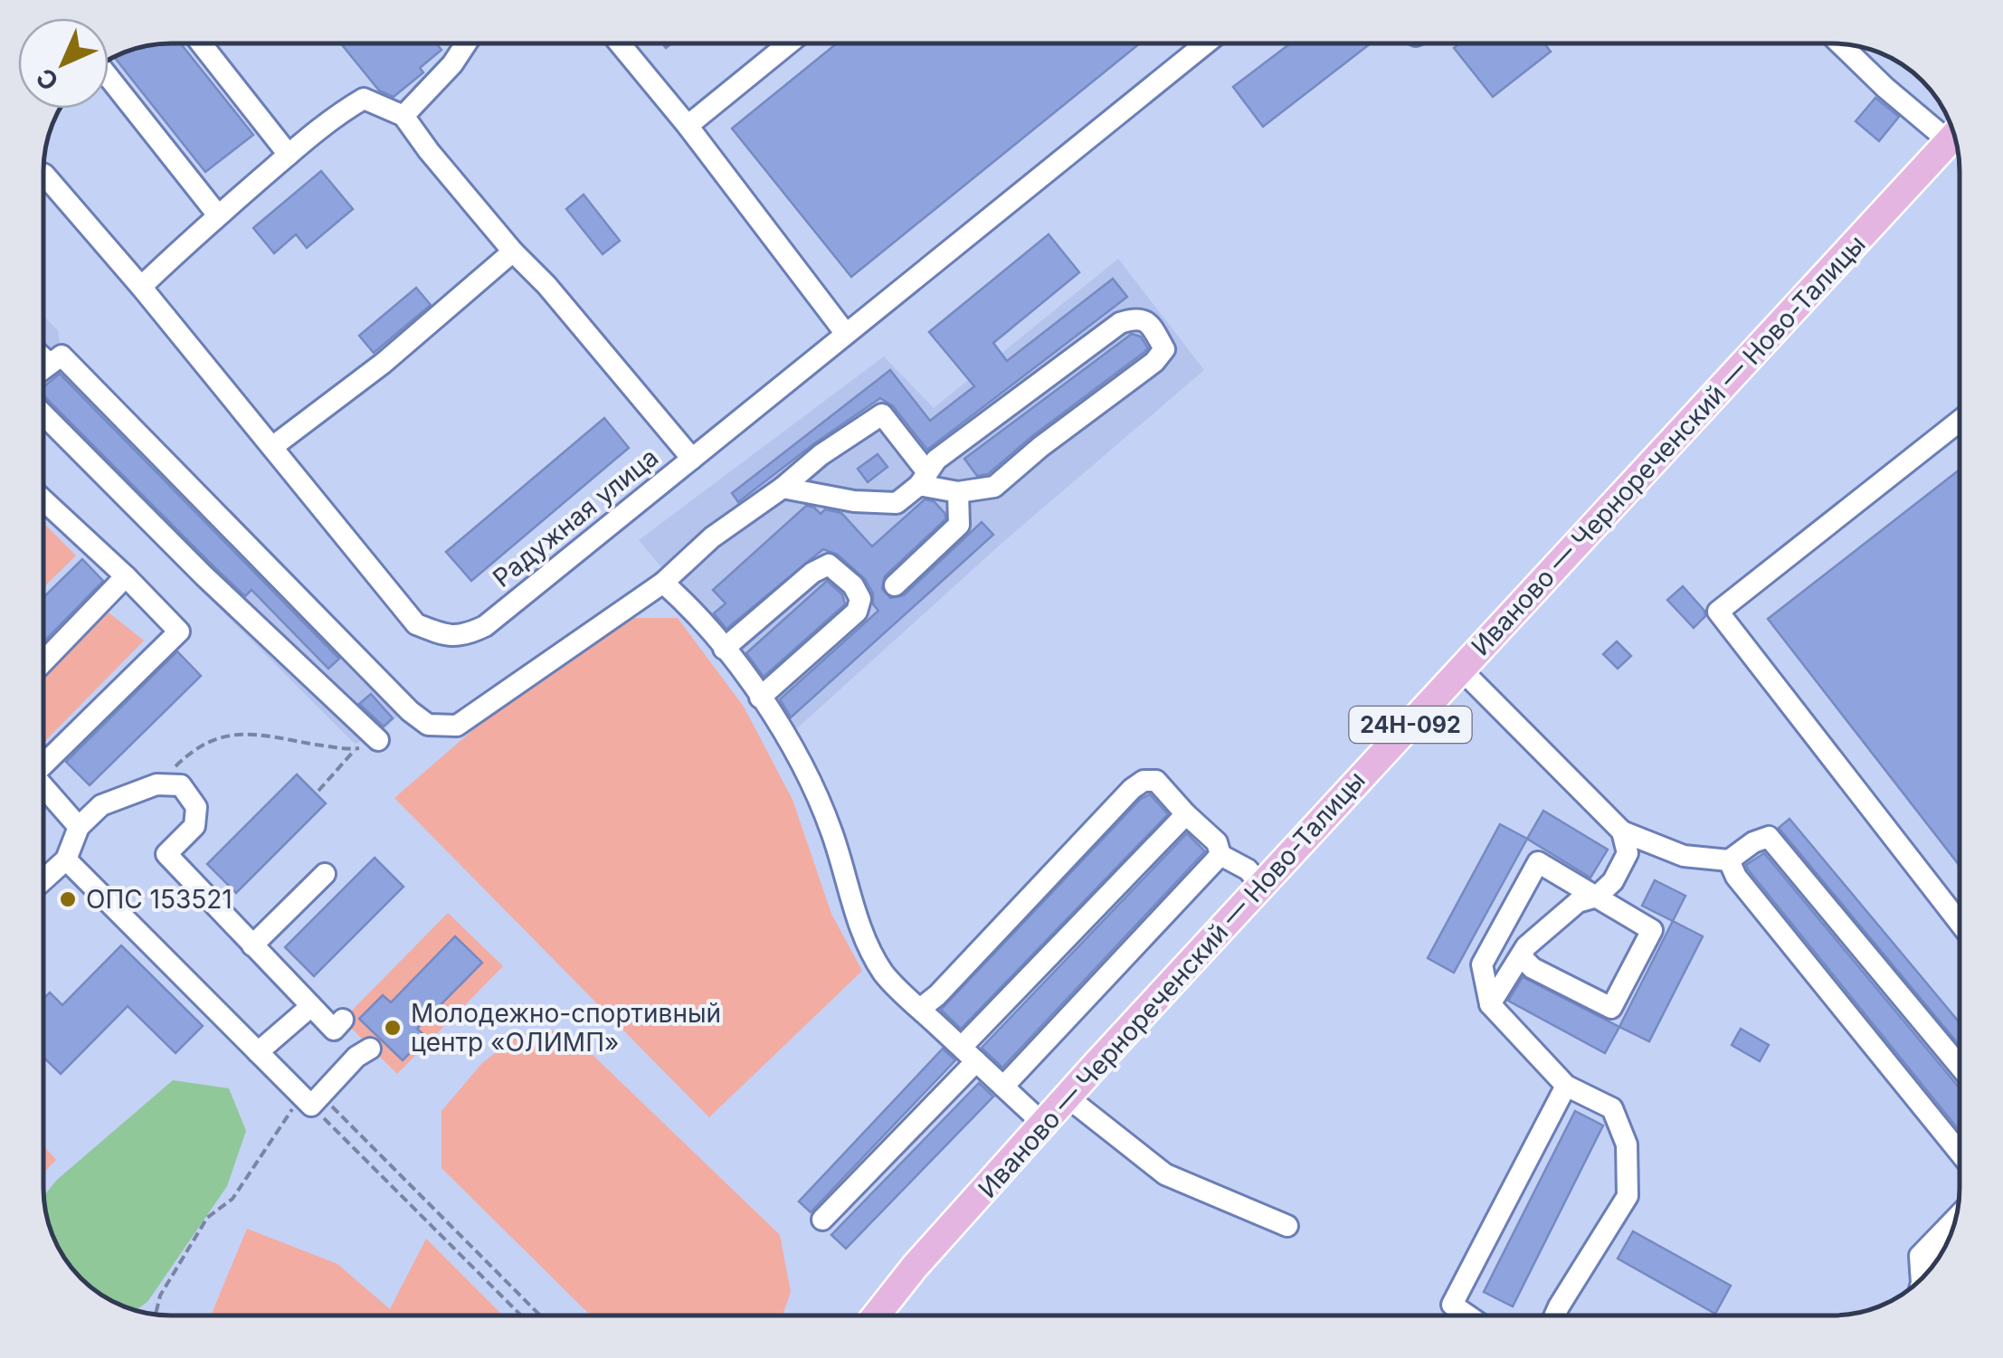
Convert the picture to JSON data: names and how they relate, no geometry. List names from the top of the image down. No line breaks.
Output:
{"streets":{"main road":["Иваново — Чернореченский — Ново-Талицы","24Н-092"],"street":["Радужная улица"]},"places":["ОПС 153521","Молодежно-спортивный центр «ОЛИМП»"],"north":"bottom left"}
